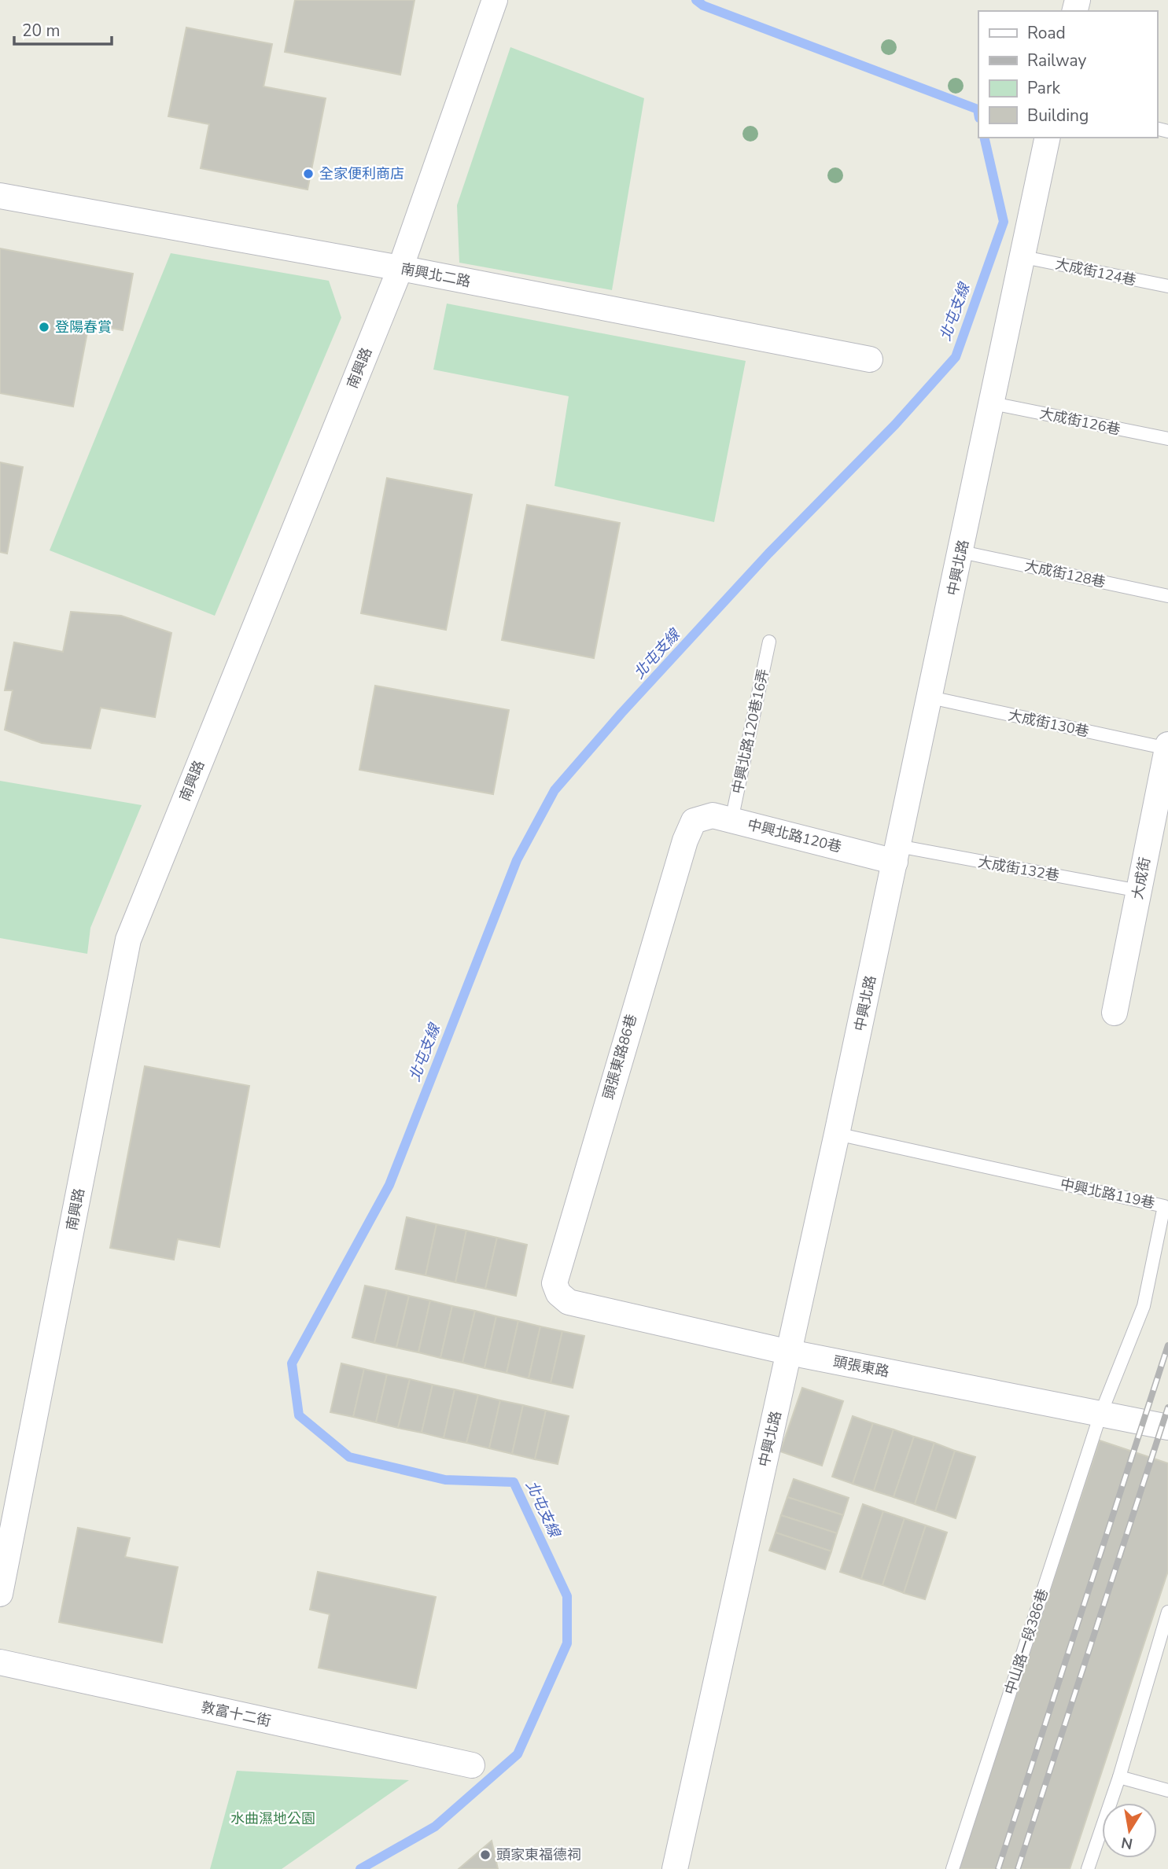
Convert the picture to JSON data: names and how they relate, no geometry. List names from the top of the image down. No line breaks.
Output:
{"streets":{"street":["南興北二路","南興路","中興北路","中興北路120巷","大成街","頭張東路86巷","頭張東路","敦富十二街"],"lane":["大成街124巷","大成街126巷","大成街128巷","大成街130巷","中興北路120巷16弄","大成街132巷","中興北路119巷","中山路一段386巷"]},"crossings":[["大成街124巷","中興北路"],["南興北二路","南興路"],["大成街126巷","中興北路"],["中興北路","大成街128巷"],["中興北路","大成街130巷"],["中興北路","中興北路120巷"],["中興北路","大成街132巷"],["中興北路","中興北路119巷"],["中興北路","頭張東路"],["大成街130巷","大成街"],["中興北路120巷16弄","中興北路120巷"],["中興北路120巷","大成街132巷"],["中興北路120巷","頭張東路86巷"],["大成街132巷","大成街"],["頭張東路86巷","頭張東路"],["中興北路119巷","頭張東路"],["中興北路119巷","中山路一段386巷"],["頭張東路","中山路一段386巷"]],"water":["北屯支線"],"parks":["水曲濕地公園"],"places":["全家便利商店","登陽春賞","頭家東福德祠"],"legend":["Road","Railway","Park","Building"],"scale_bar":"20 m","north":"bottom"}
